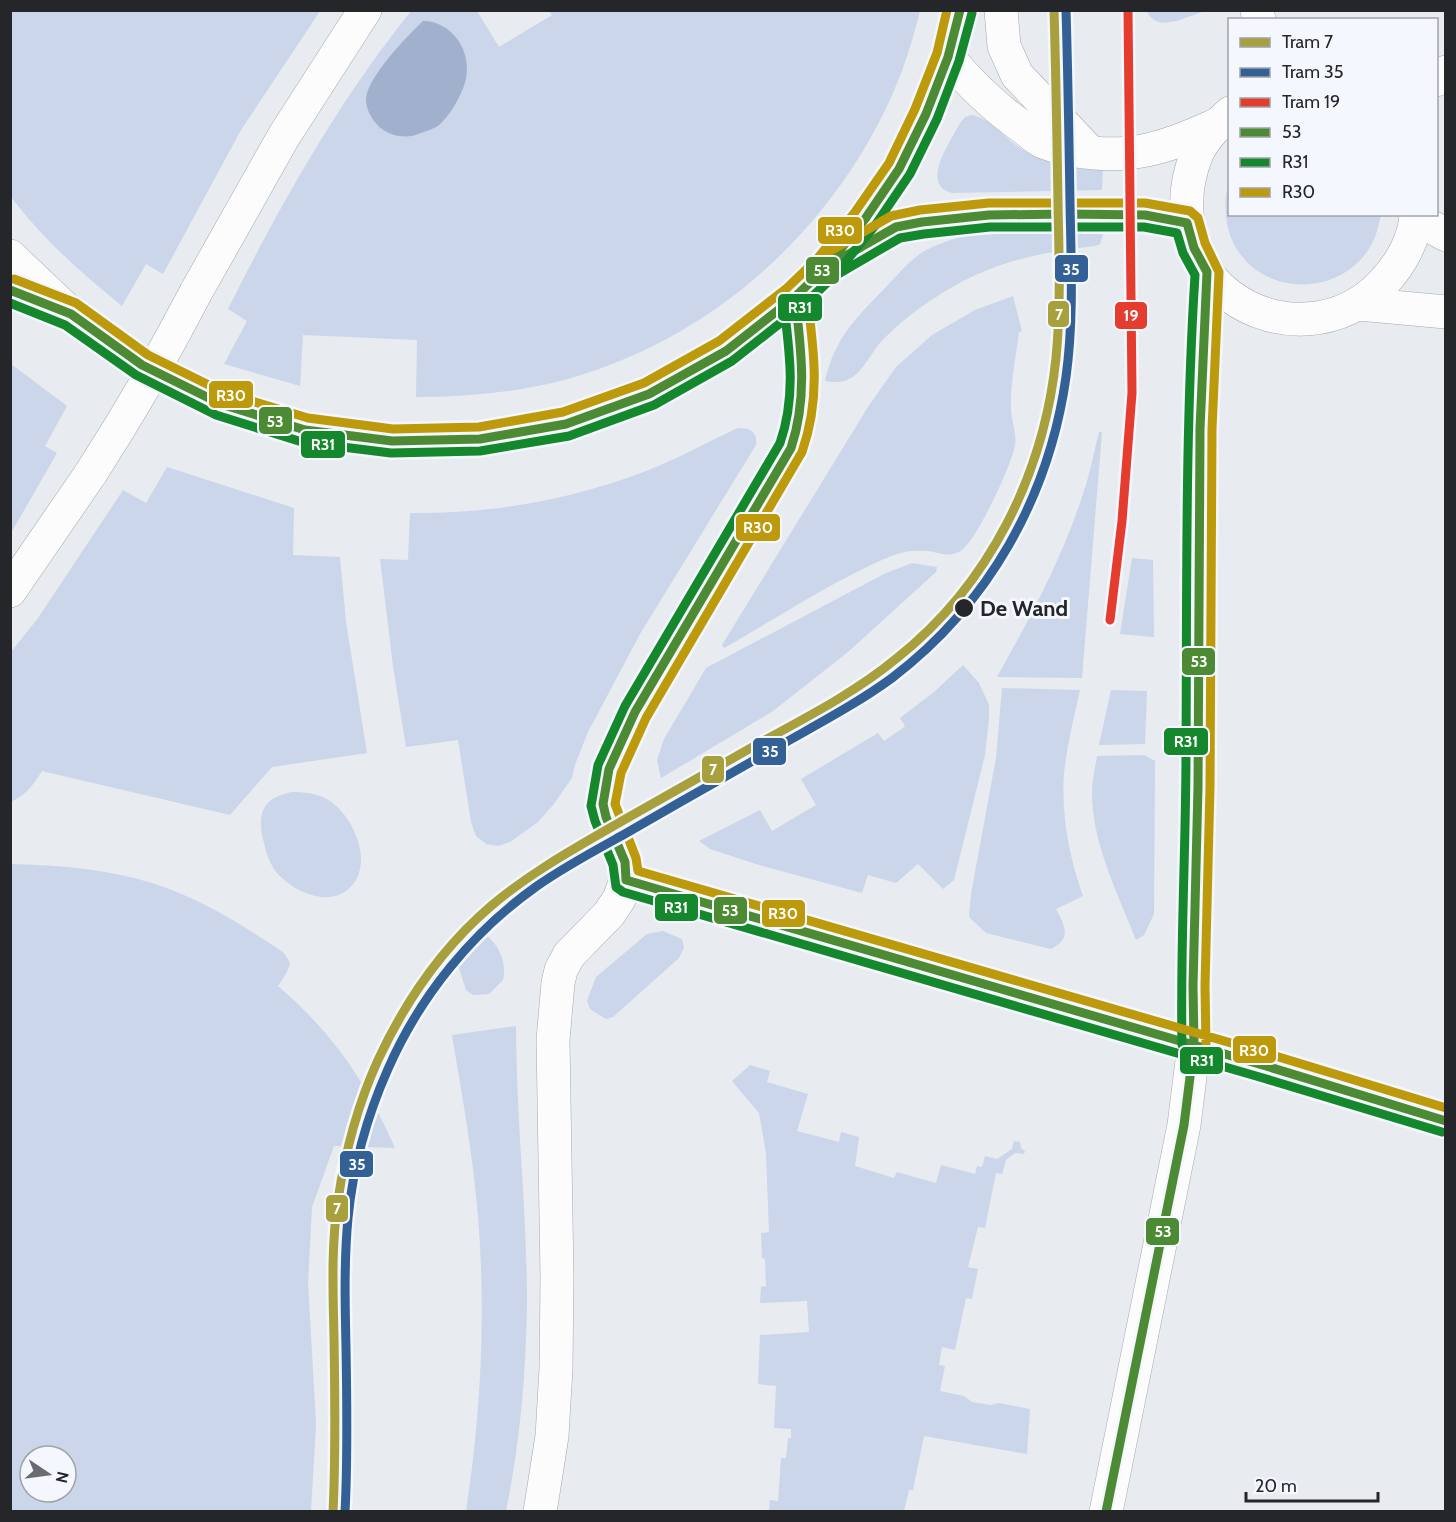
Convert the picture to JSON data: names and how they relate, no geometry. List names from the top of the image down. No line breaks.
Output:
{"places":["De Wand"],"lines":["tram line 7","tram line 35","tram line 19","transit line 53","transit line R30","transit line R31"],"legend":["Tram 7","Tram 35","Tram 19","53","R31","R30"],"scale_bar":"20 m","north":"right"}
